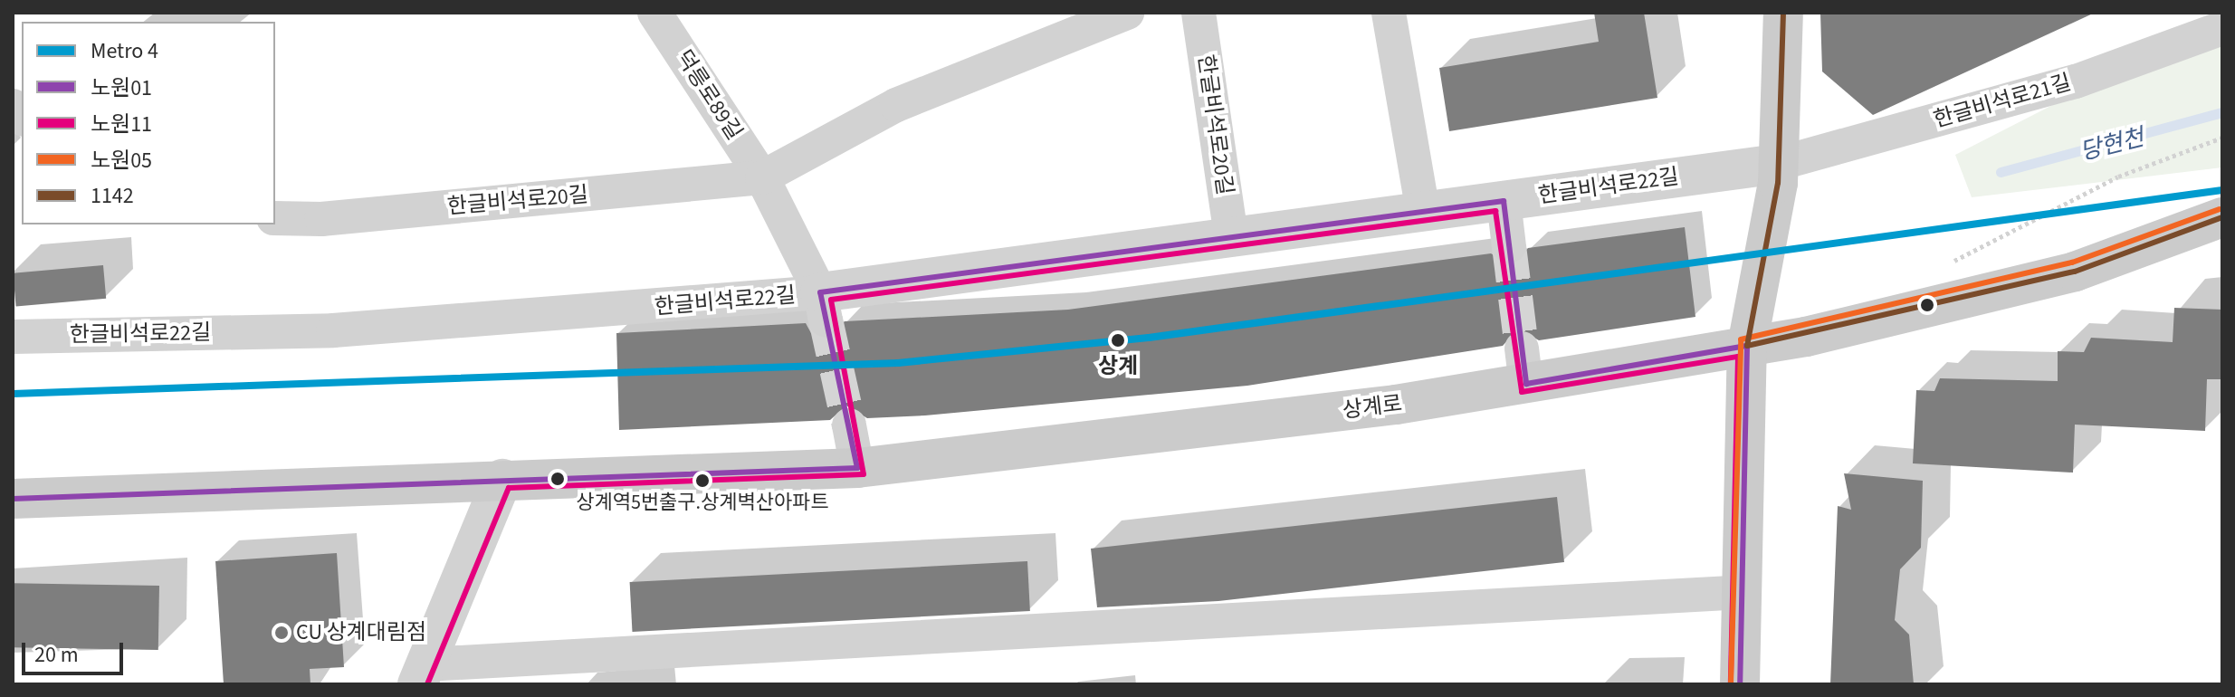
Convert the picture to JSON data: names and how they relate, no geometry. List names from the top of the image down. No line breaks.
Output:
{"streets":{"main road":["상계로"],"street":["덕릉로89길","한글비석로21길","한글비석로20길","한글비석로22길"]},"crossings":[["덕릉로89길","한글비석로20길"],["한글비석로21길","한글비석로22길"],["한글비석로20길","한글비석로22길"]],"water":["당현천"],"places":["상계","상계역5번출구.상계벽산아파트","CU 상계대림점"],"lines":["transit line 1142","metro line 4","transit line 노원01","transit line 노원05","transit line 노원11"],"legend":["Metro 4","노원01","노원11","노원05","1142"],"scale_bar":"20 m"}
